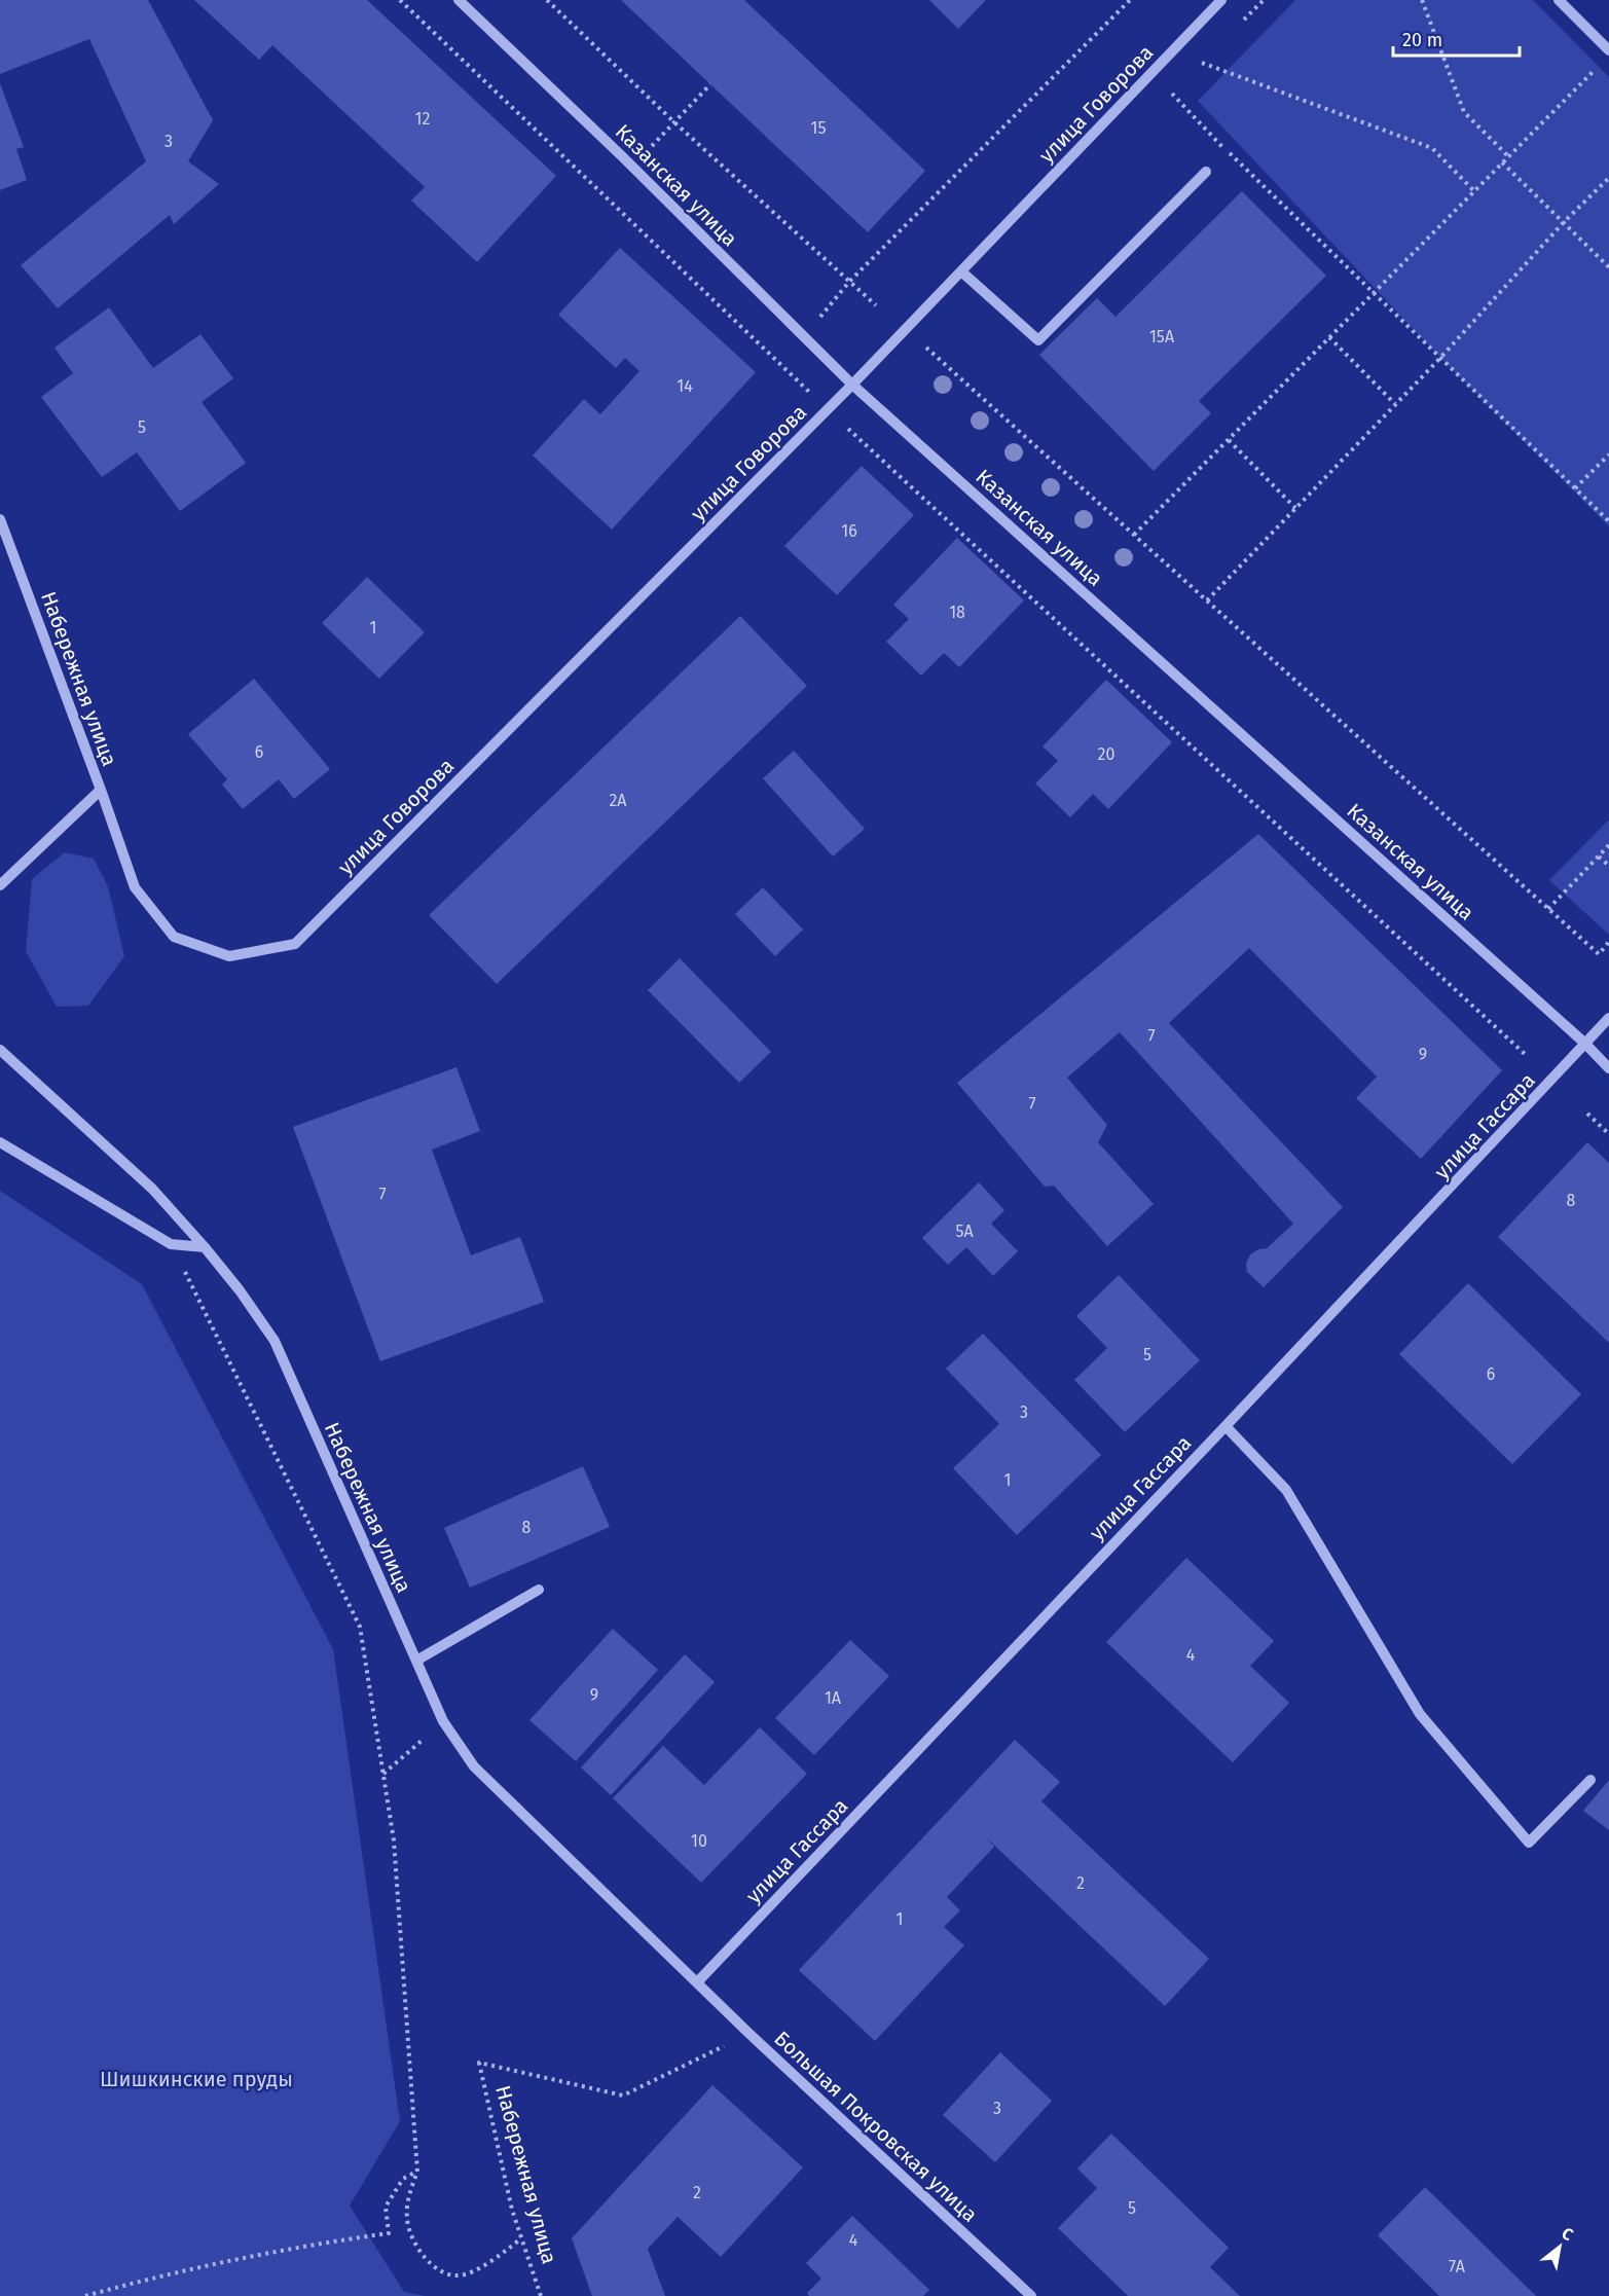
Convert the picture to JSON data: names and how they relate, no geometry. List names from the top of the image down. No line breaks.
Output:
{"streets":{"street":["улица Говорова","Казанская улица","Набережная улица","улица Гассара","Большая Покровская улица"]},"crossings":[["улица Говорова","Казанская улица"],["улица Говорова","Набережная улица"],["Казанская улица","улица Гассара"],["Набережная улица","улица Гассара"],["Набережная улица","Большая Покровская улица"],["улица Гассара","Большая Покровская улица"]],"parks":["Шишкинские пруды"],"house_numbers":["12","15","3","15А","14","5","16","18","1","6","20","2А","7","9","7","7","8","5А","5","6","3","1","8","4","9","1А","10","2","1","3","2","5","4","7А"],"scale_bar":"20 m","north":"top right"}
